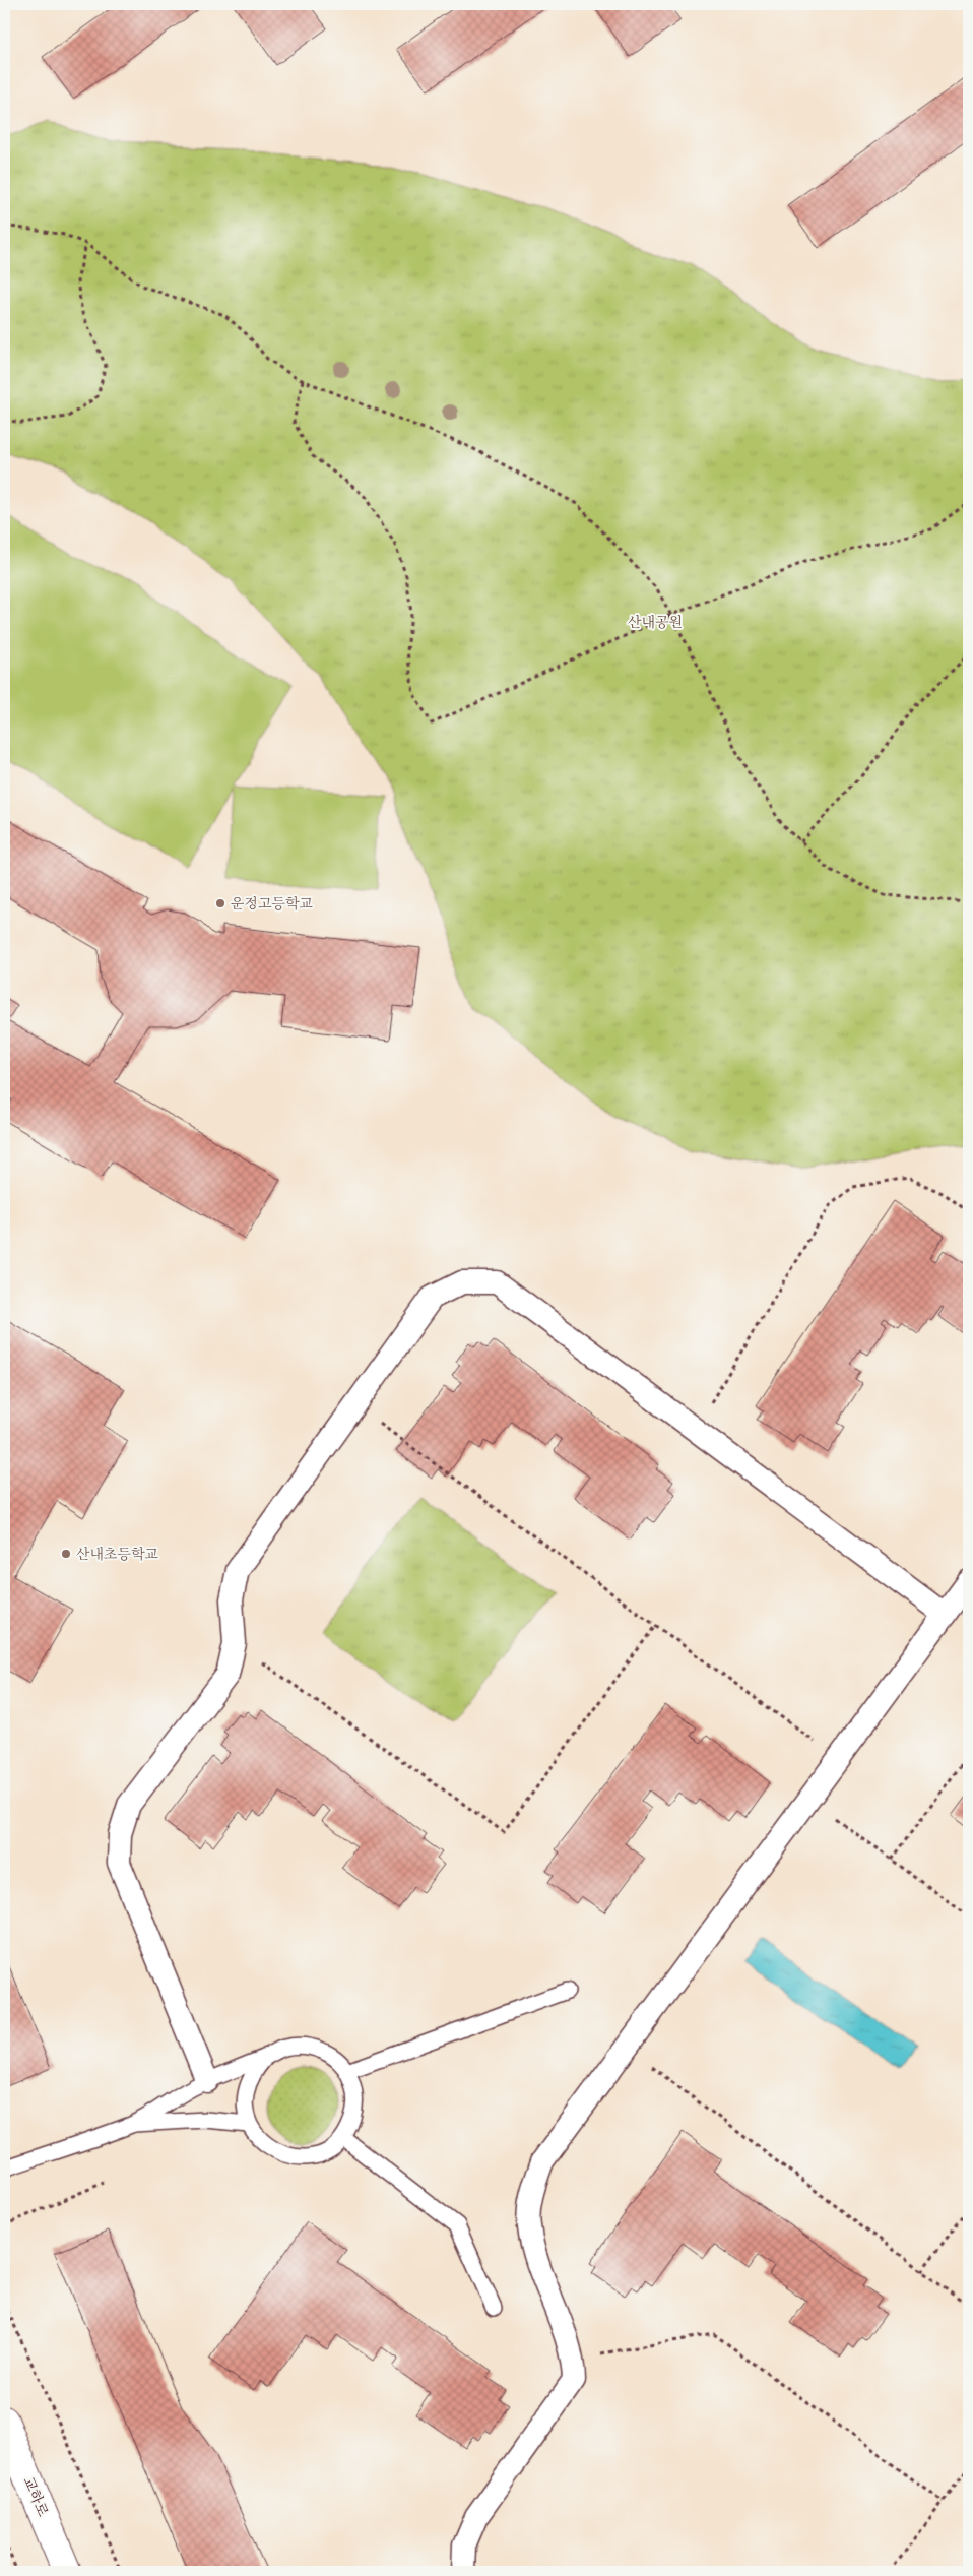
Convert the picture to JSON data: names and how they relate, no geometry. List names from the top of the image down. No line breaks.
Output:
{"streets":{"street":["교하로"]},"parks":["산내공원"],"places":["운정고등학교","산내초등학교"]}
